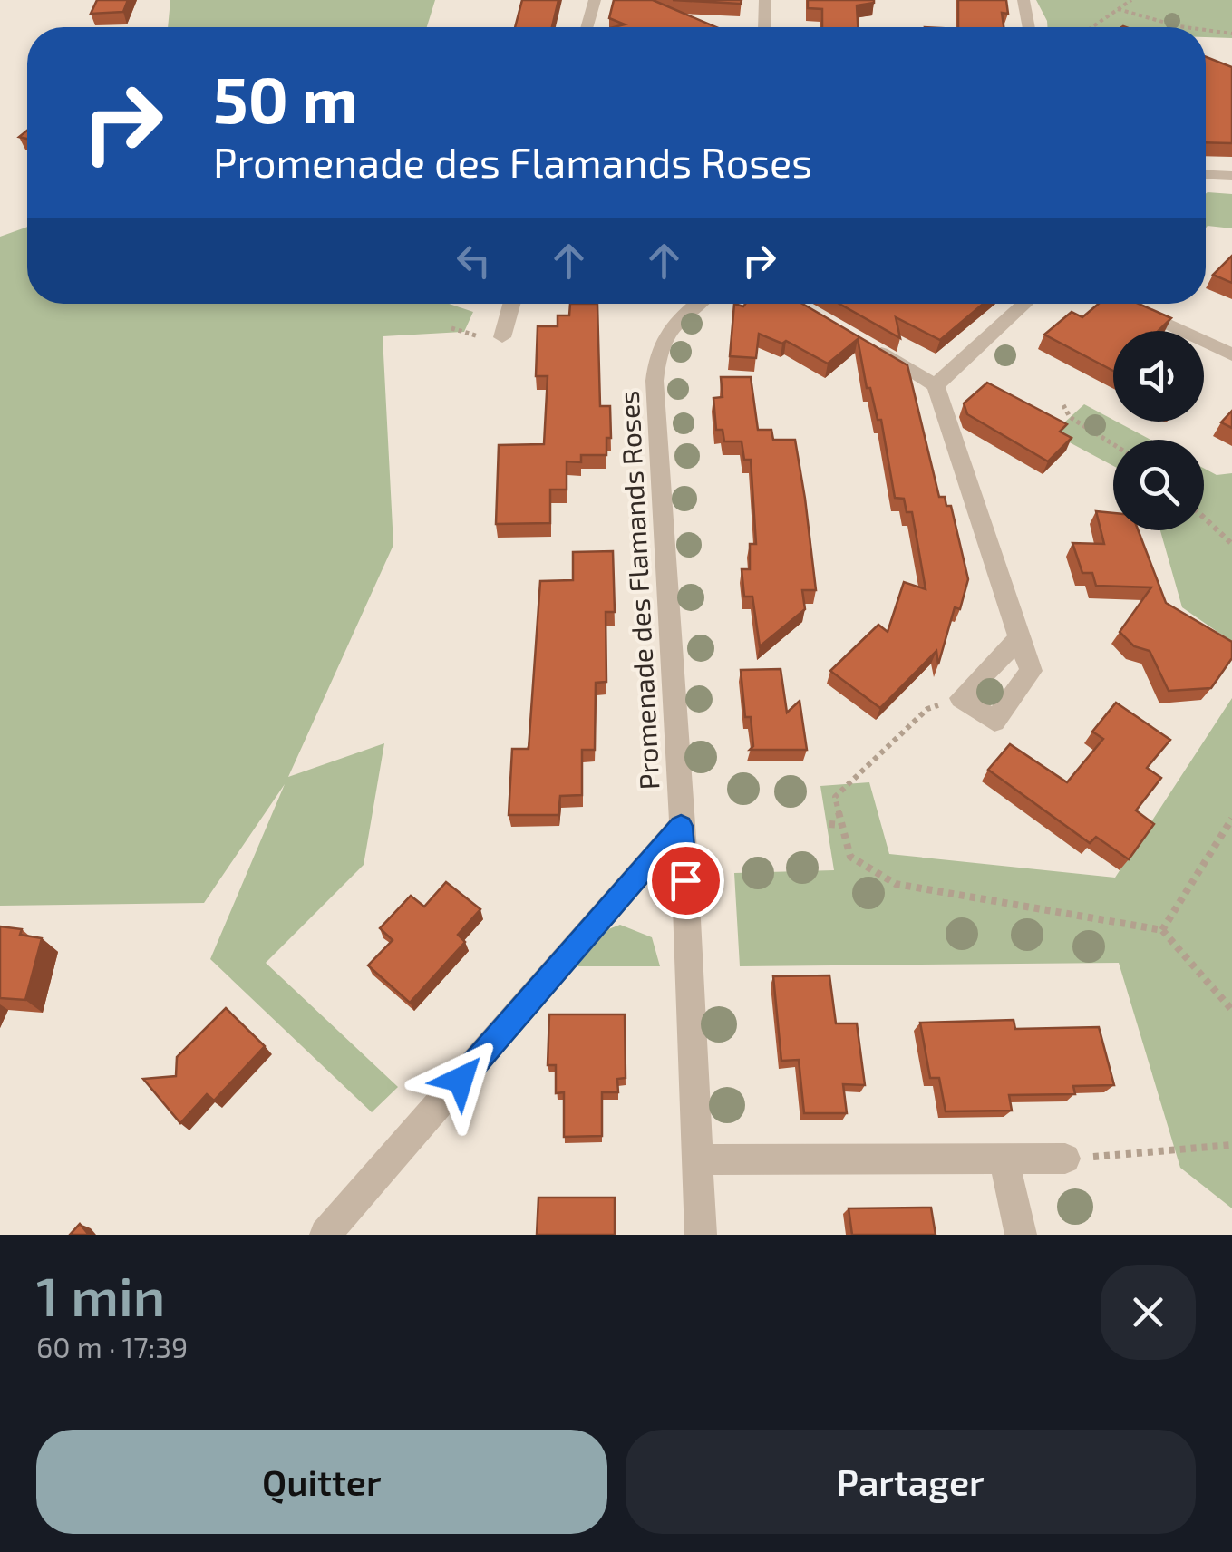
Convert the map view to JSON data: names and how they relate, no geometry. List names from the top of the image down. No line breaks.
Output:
{"streets":{"street":["Promenade des Flamands Roses"]},"page":{"turn":["50 m","Promenade des Flamands Roses"],"heading":["1 min","60 m · 17:39"],"buttons":["Quitter","Partager"]}}
